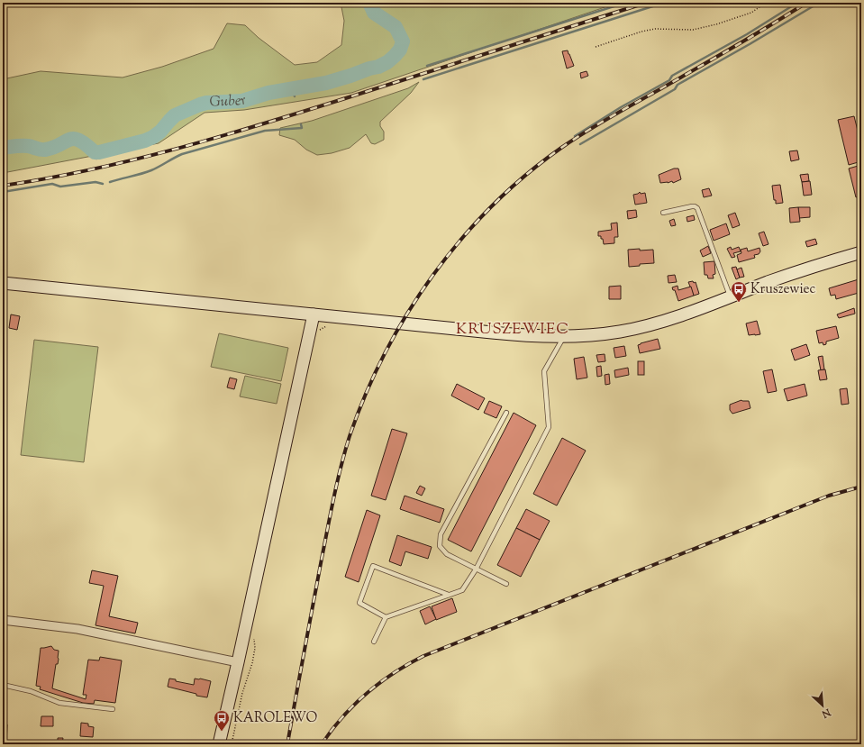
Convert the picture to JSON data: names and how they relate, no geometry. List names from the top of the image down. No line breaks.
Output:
{"districts":["KRUSZEWIEC"],"water":["Guber"],"places":{"bus stop":["Kruszewiec","KAROLEWO"]},"north":"bottom right"}
